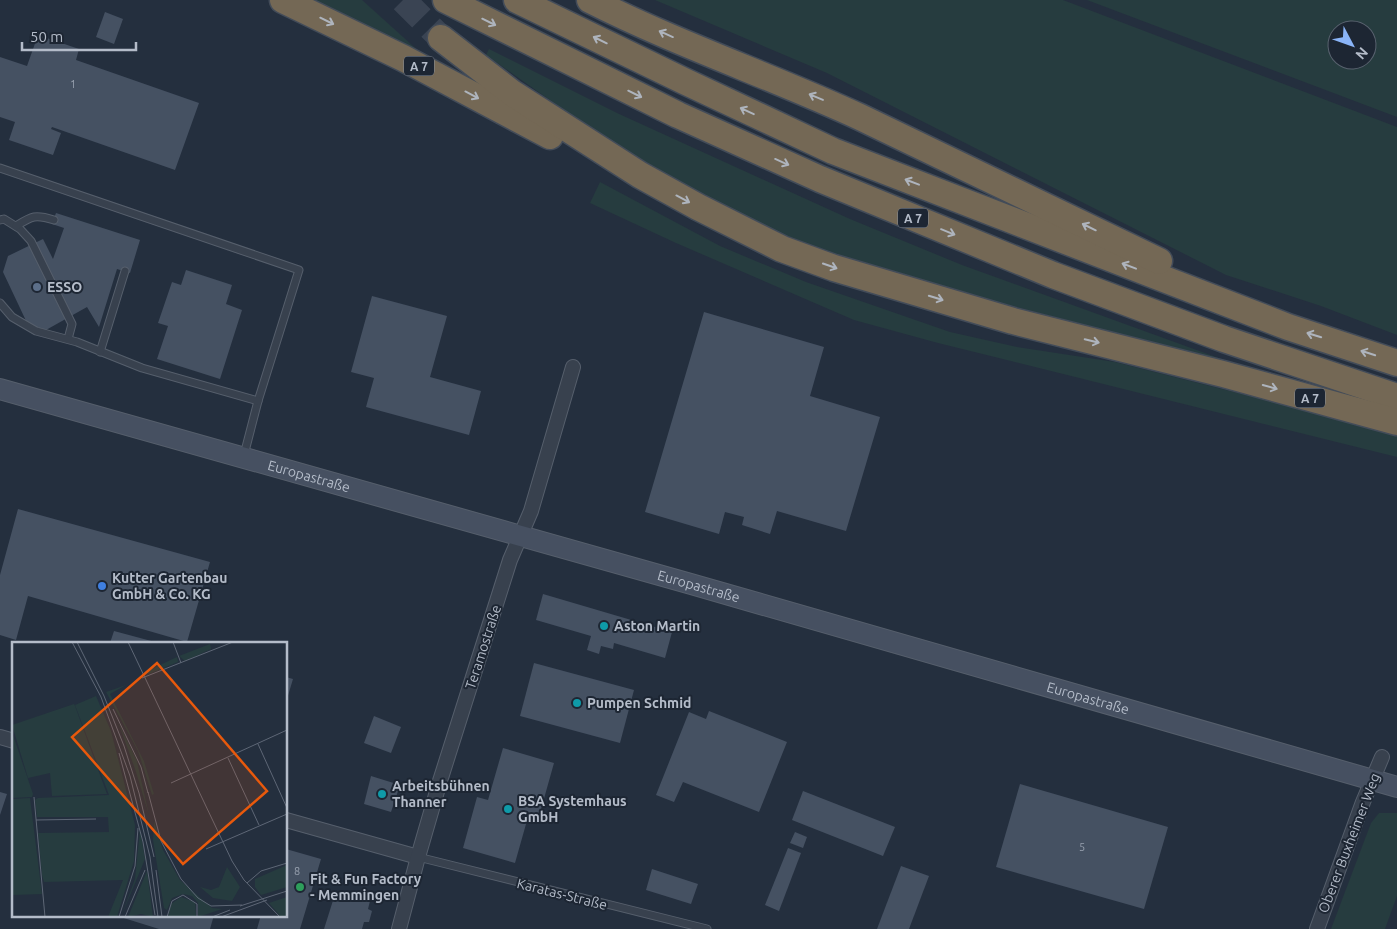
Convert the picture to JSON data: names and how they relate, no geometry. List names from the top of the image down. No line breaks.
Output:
{"streets":{"highway":["A 7"],"main road":["Europastraße"],"street":["Teramostraße","Oberer Buxheimer Weg"],"lane":["Karatas-Straße"]},"crossings":[["Europastraße","Teramostraße"],["Europastraße","Oberer Buxheimer Weg"],["Teramostraße","Karatas-Straße"]],"places":["ESSO","Kutter Gartenbau GmbH & Co. KG","Aston Martin","Pumpen Schmid","Arbeitsbühnen Thanner","BSA Systemhaus GmbH","Fit & Fun Factory - Memmingen"],"house_numbers":["1","5","8"],"scale_bar":"50 m","north":"bottom right"}
